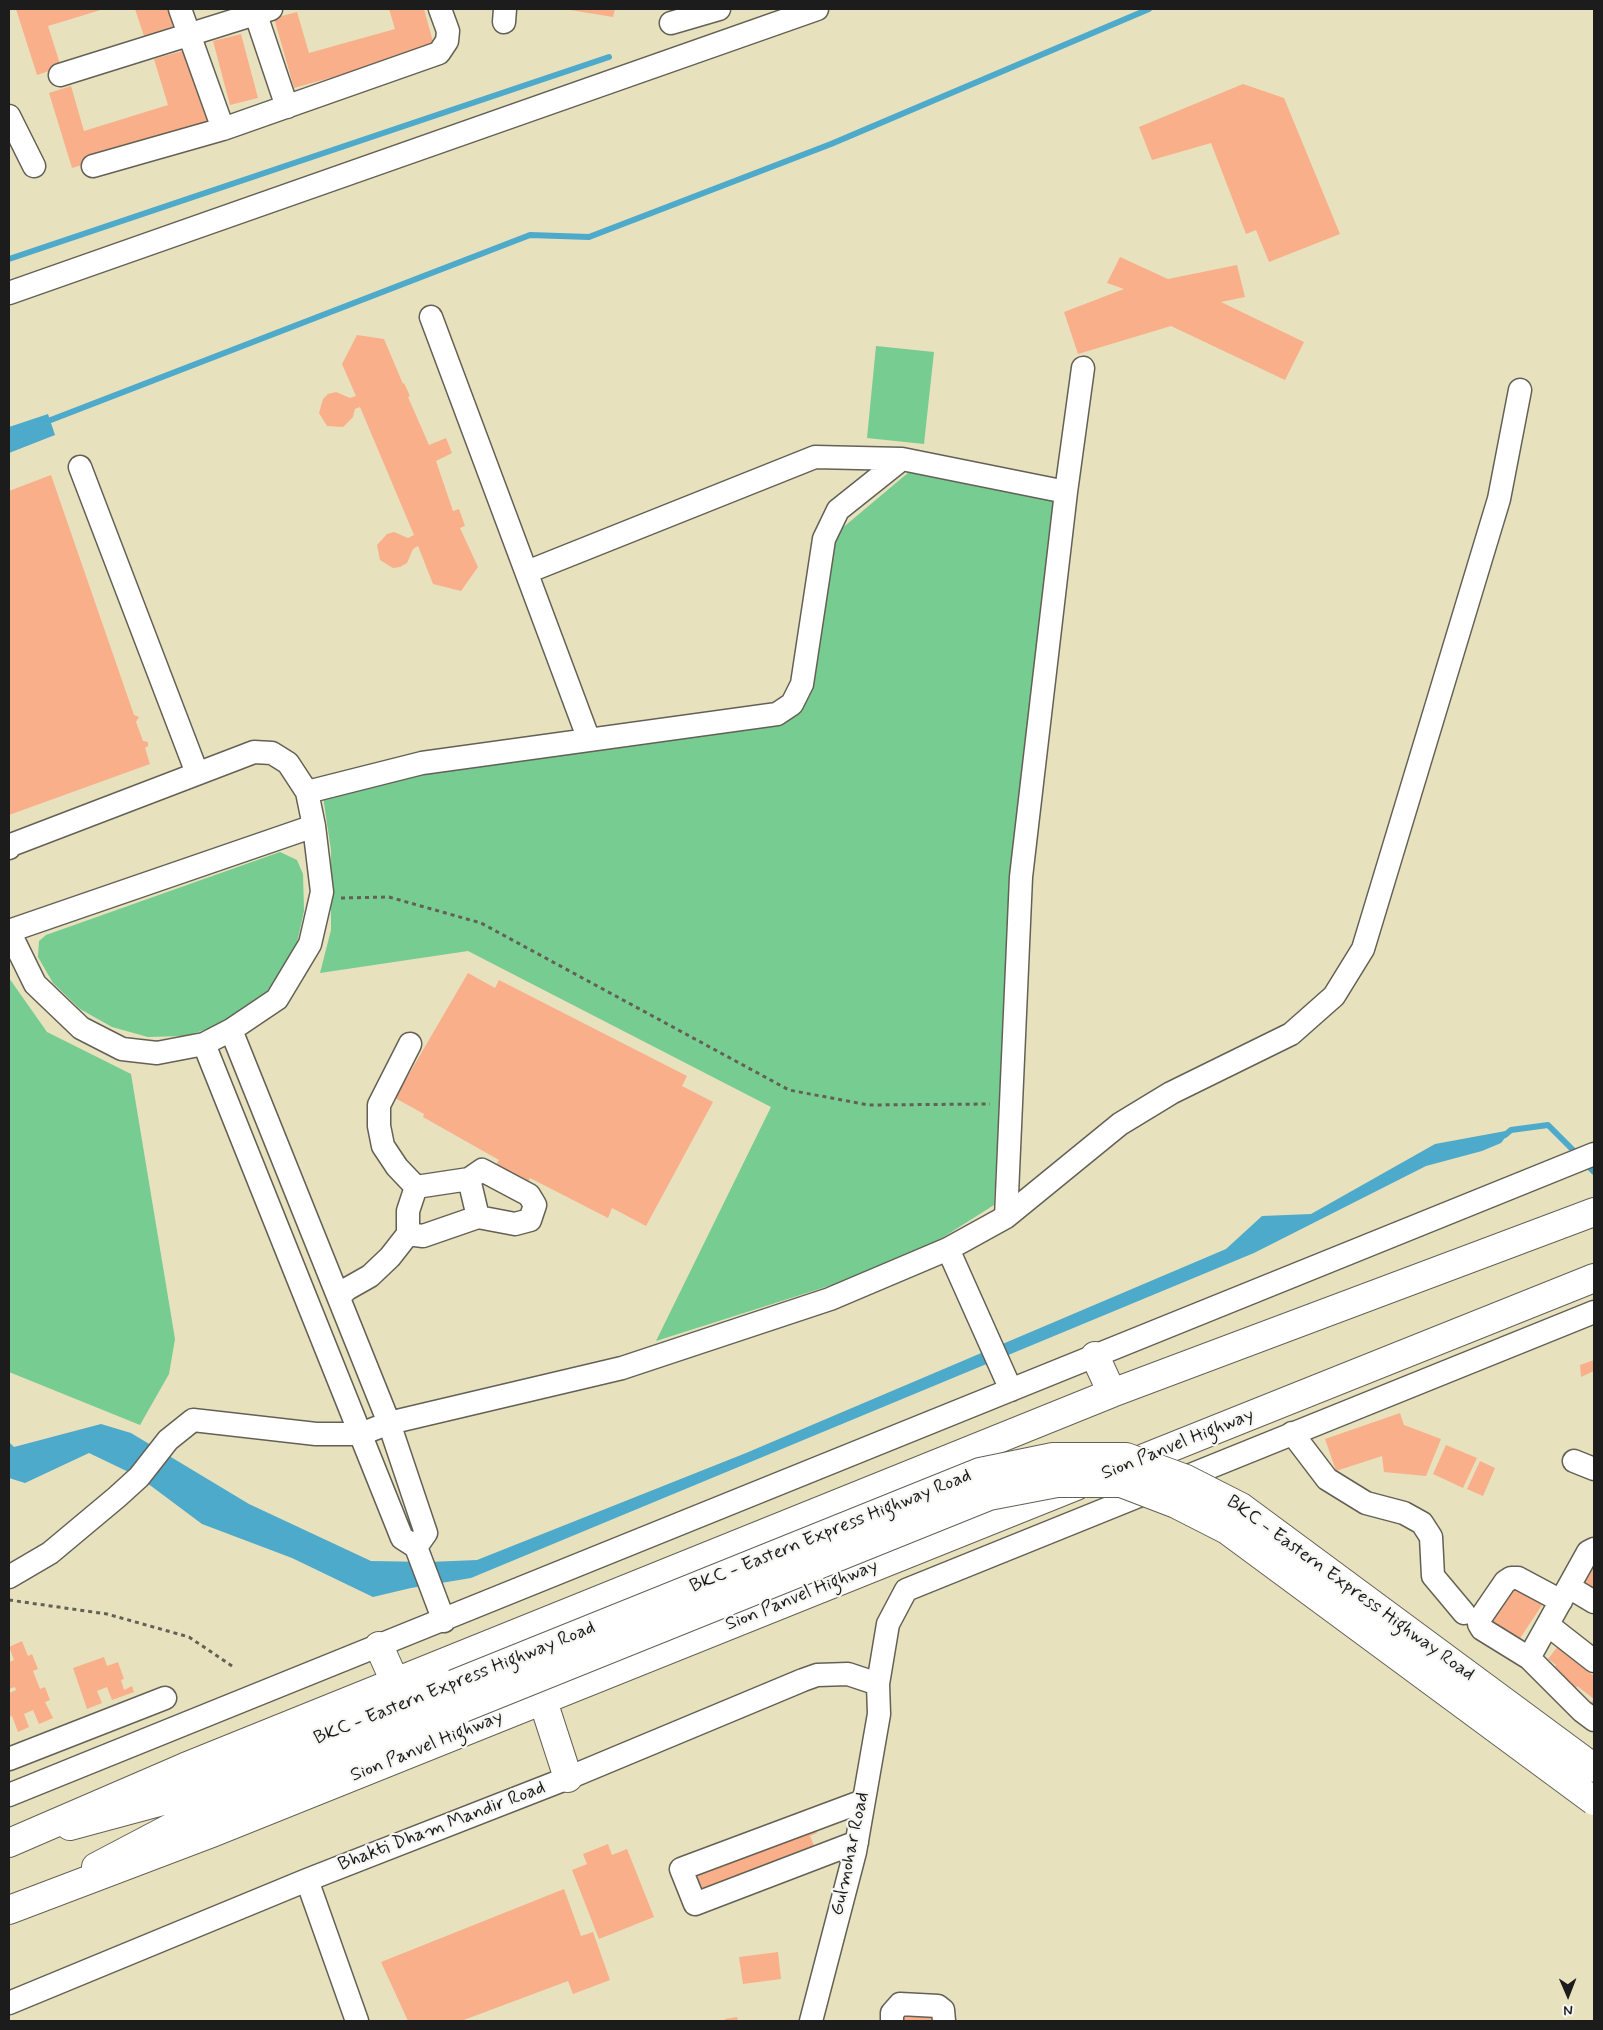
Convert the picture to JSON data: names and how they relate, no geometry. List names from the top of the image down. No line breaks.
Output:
{"streets":{"main road":["Sion Panvel Highway","BKC - Eastern Express Highway Road"],"street":["Bhakti Dham Mandir Road","Gulmohar Road"]},"crossings":[["Sion Panvel Highway","BKC - Eastern Express Highway Road"],["Bhakti Dham Mandir Road","Gulmohar Road"]],"north":"bottom"}
